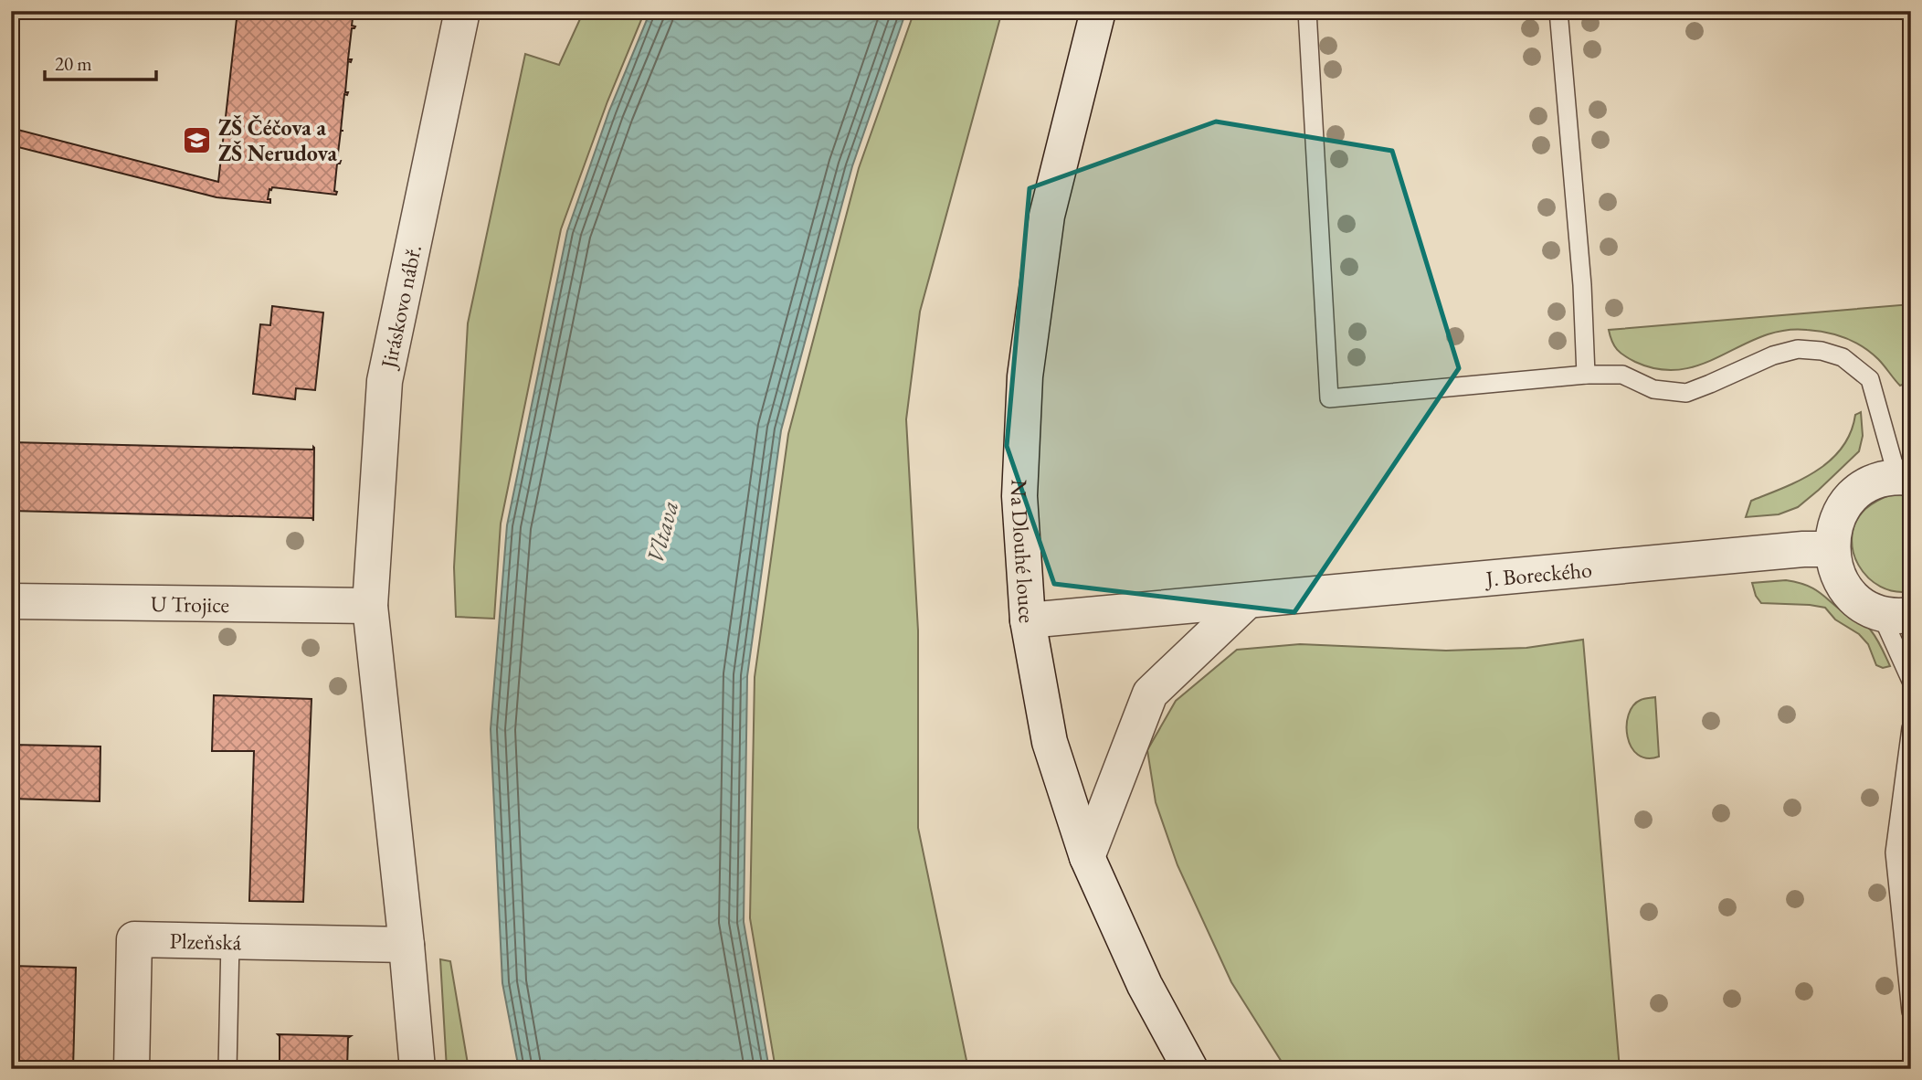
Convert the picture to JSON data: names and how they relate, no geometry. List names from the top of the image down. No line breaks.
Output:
{"streets":{"street":["Jiráskovo nábř.","Na Dlouhé louce","J. Boreckého","U Trojice","Plzeňská"]},"crossings":[["Jiráskovo nábř.","U Trojice"],["Na Dlouhé louce","J. Boreckého"]],"water":["Vltava"],"places":{"school or university":["ZŠ Čéčova a ZŠ Nerudova"]},"scale_bar":"20 m"}
